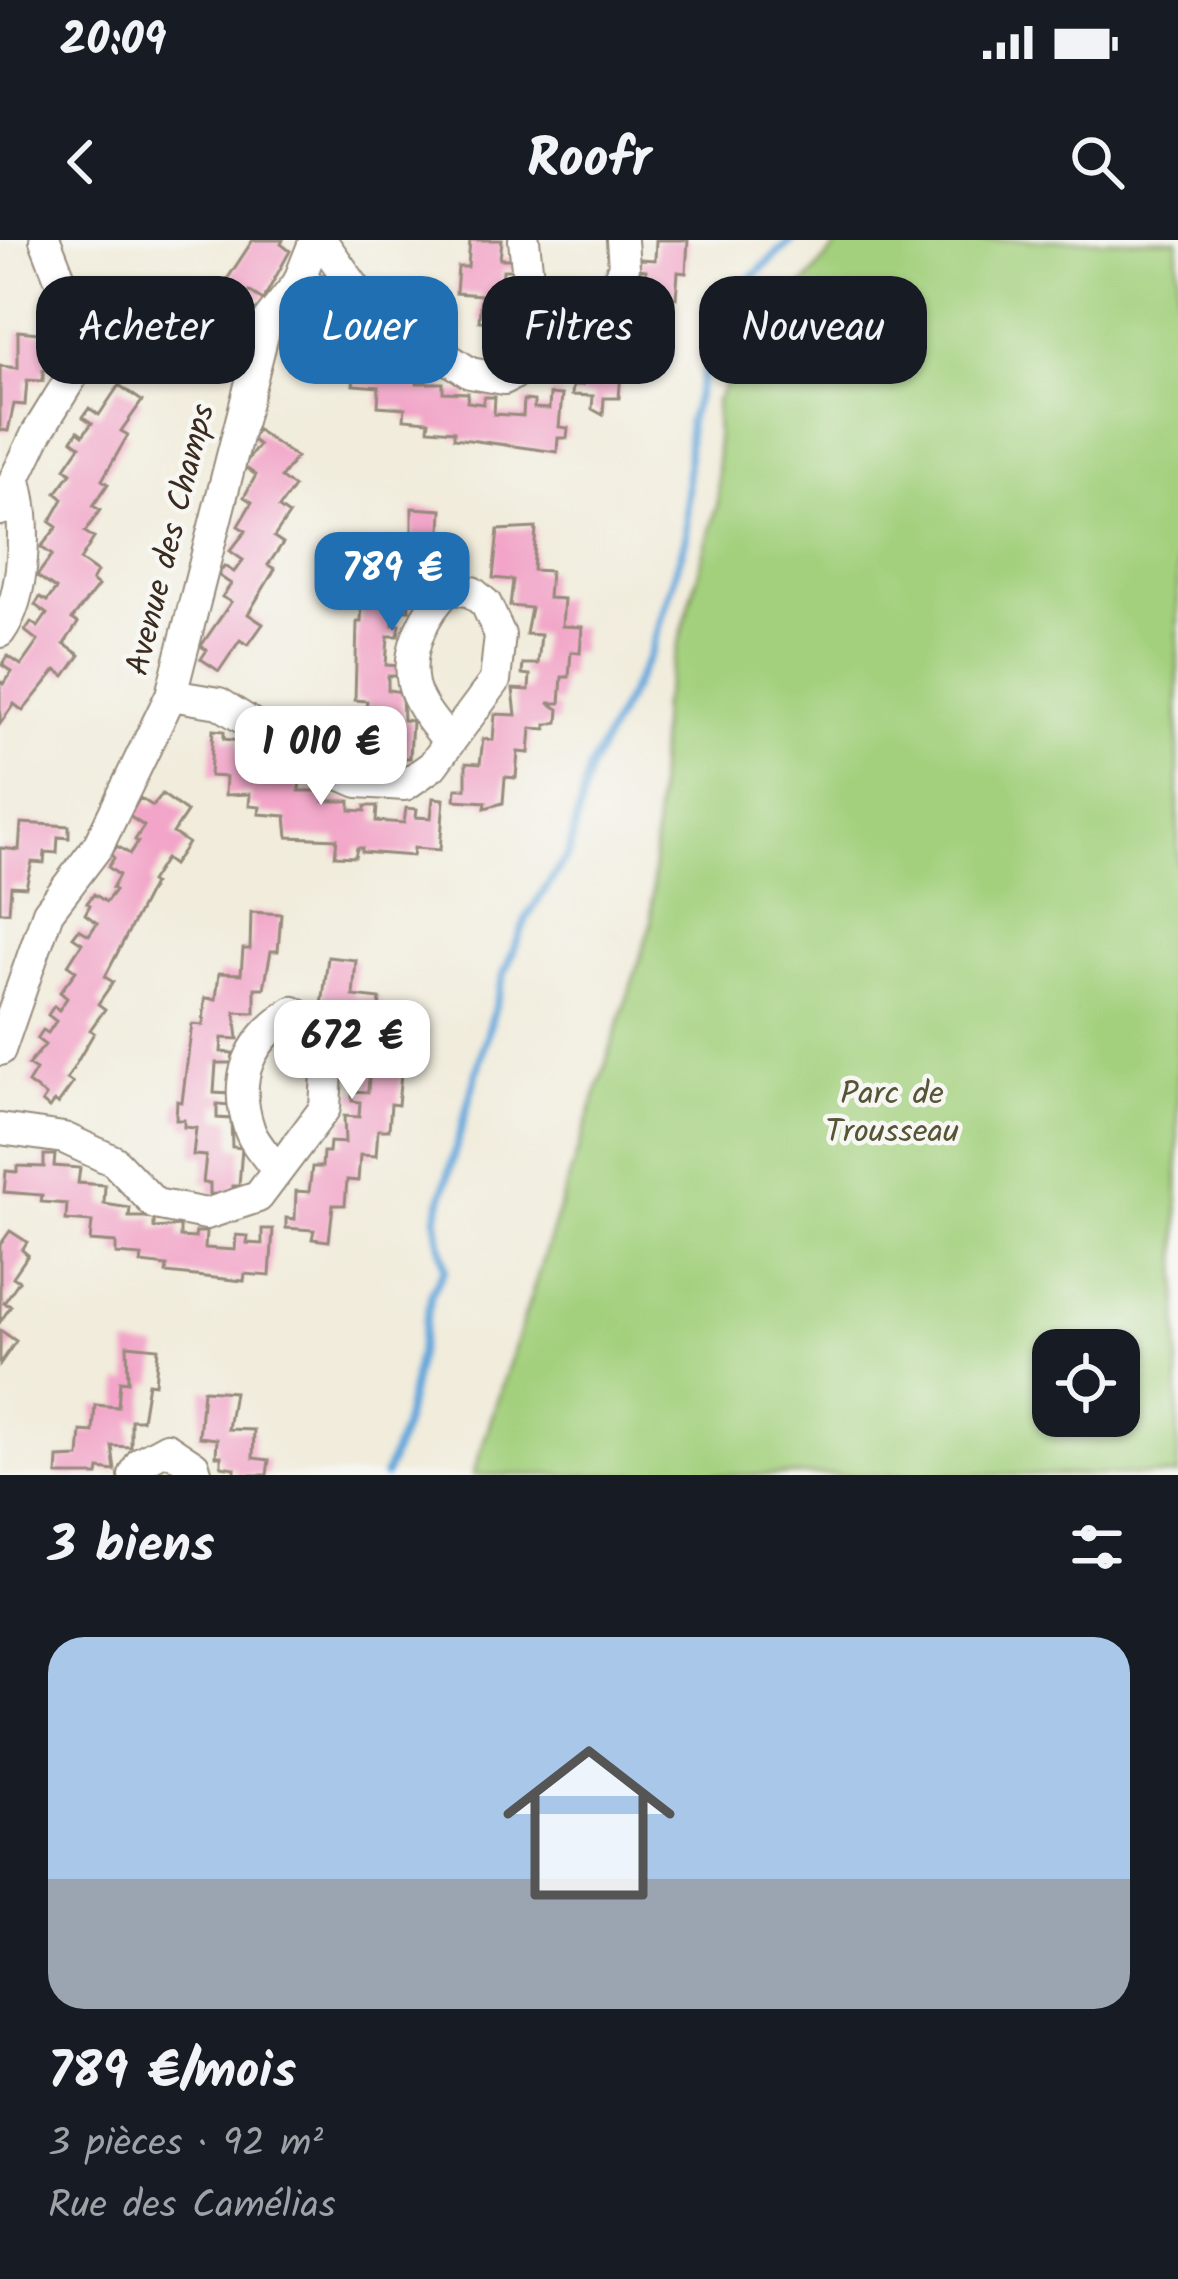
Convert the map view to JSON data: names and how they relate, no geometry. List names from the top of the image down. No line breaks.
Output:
{"streets":{"street":["Avenue des Champs"]},"parks":["Parc de Trousseau"],"page":{"status":"20:09","header":"Roofr","chip":["Acheter","Louer","Filtres","Nouveau"],"price":["789 €","1 010 €","672 €"],"heading":"3 biens","list":[{"name":"789 €/mois","note":"3 pièces · 92 m² · Rue des Camélias"}]}}
